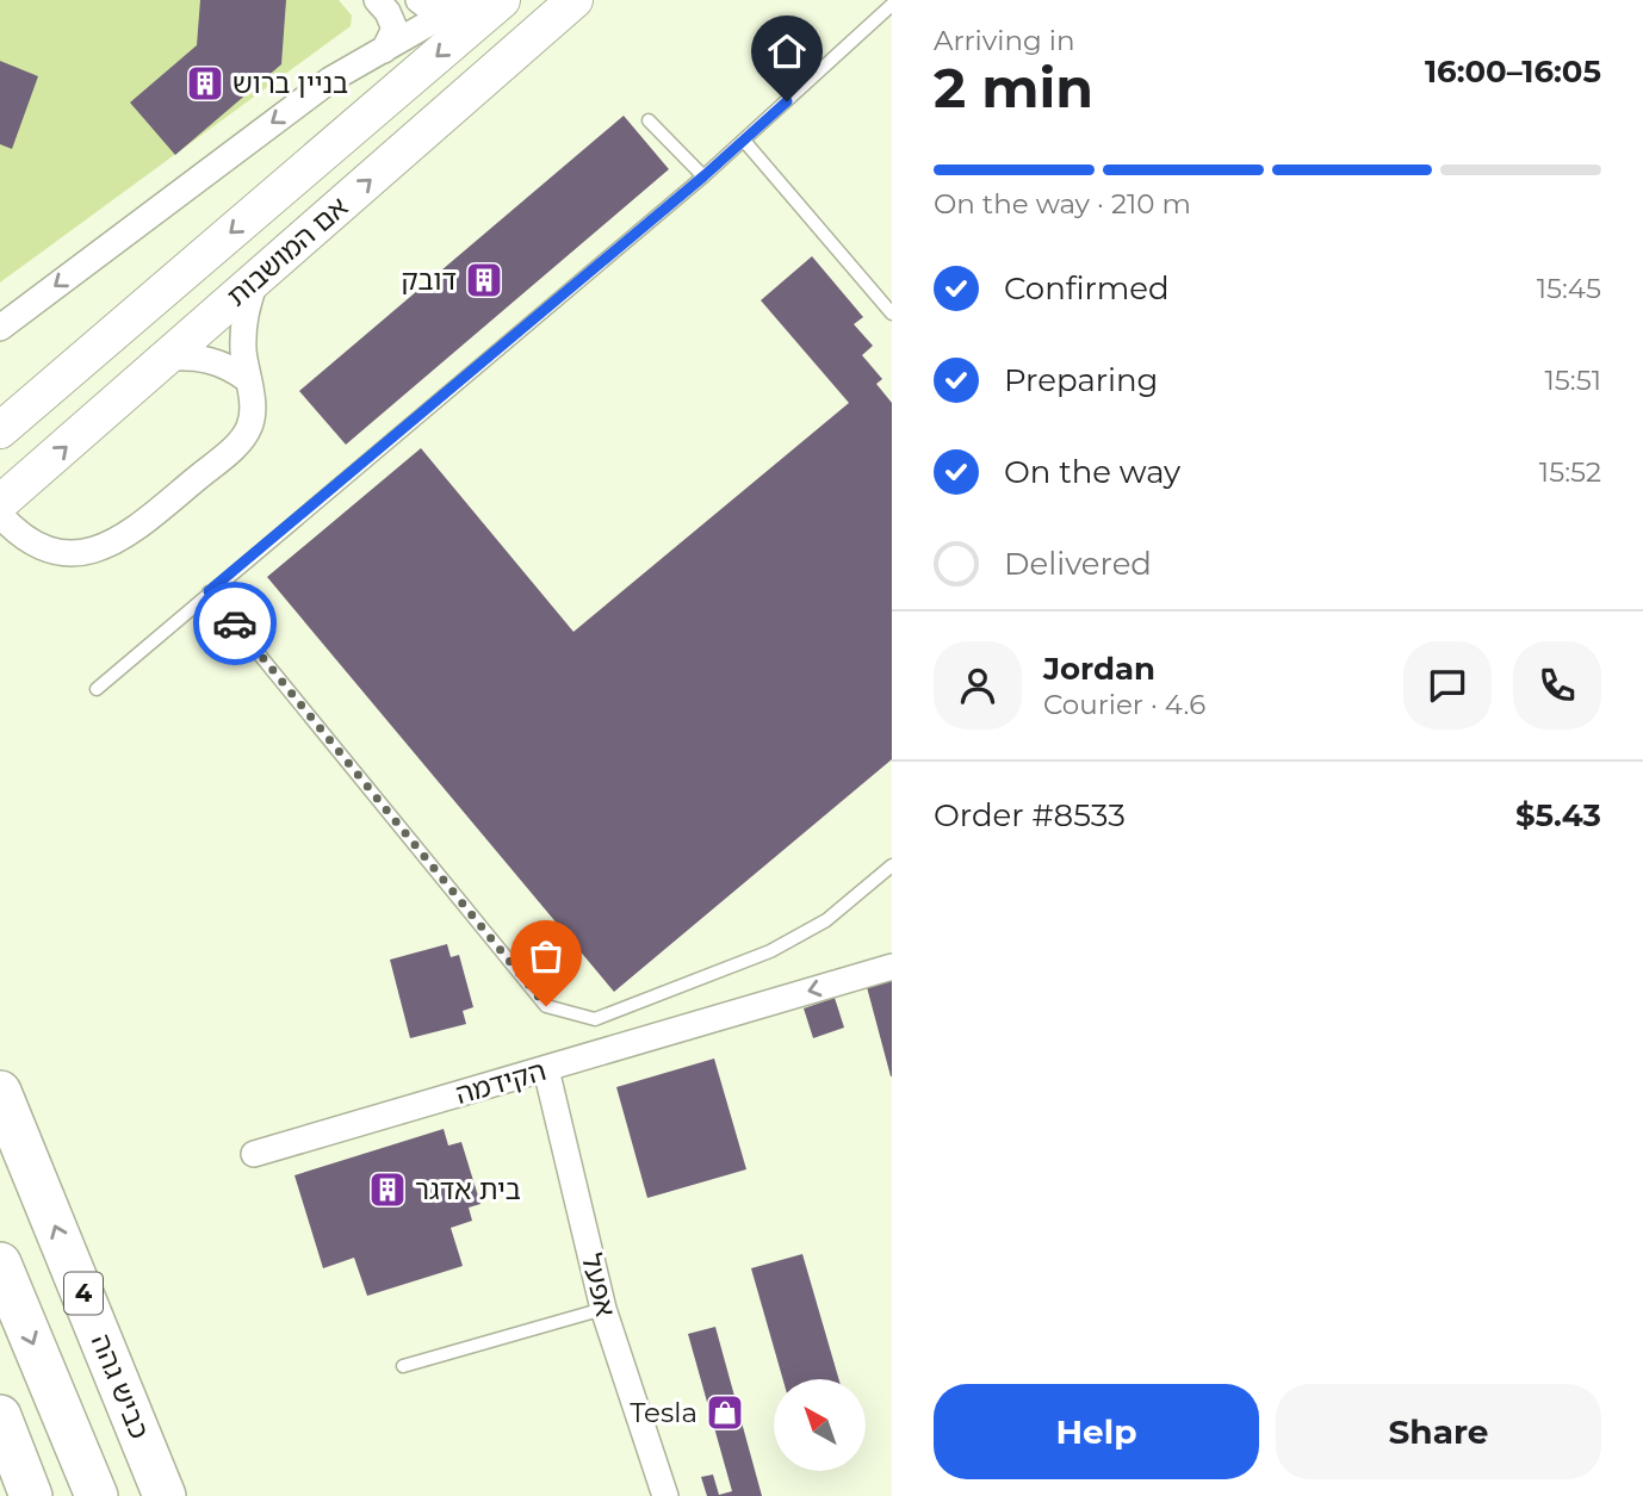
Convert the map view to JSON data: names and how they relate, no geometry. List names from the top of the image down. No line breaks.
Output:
{"streets":{"highway":["4","כביש גהה"],"main road":["אם המושבות"],"street":["הקידמה","אפעל"]},"crossings":[["הקידמה","אפעל"]],"one_way":["הקידמה"],"places":{"building":["בניין ברוש","דובק","בית אדגר"],"shop":["Tesla"]},"north":"top left","page":{"heading":["2 min","Arriving in","16:00–16:05"],"panel":["Jordan","Courier · 4.6","Order #8533","$5.43"],"bar":"On the way · 210 m","list":[["Confirmed","15:45"],["Preparing","15:51"],["On the way","15:52"],"Delivered"],"buttons":["Help","Share"]}}
